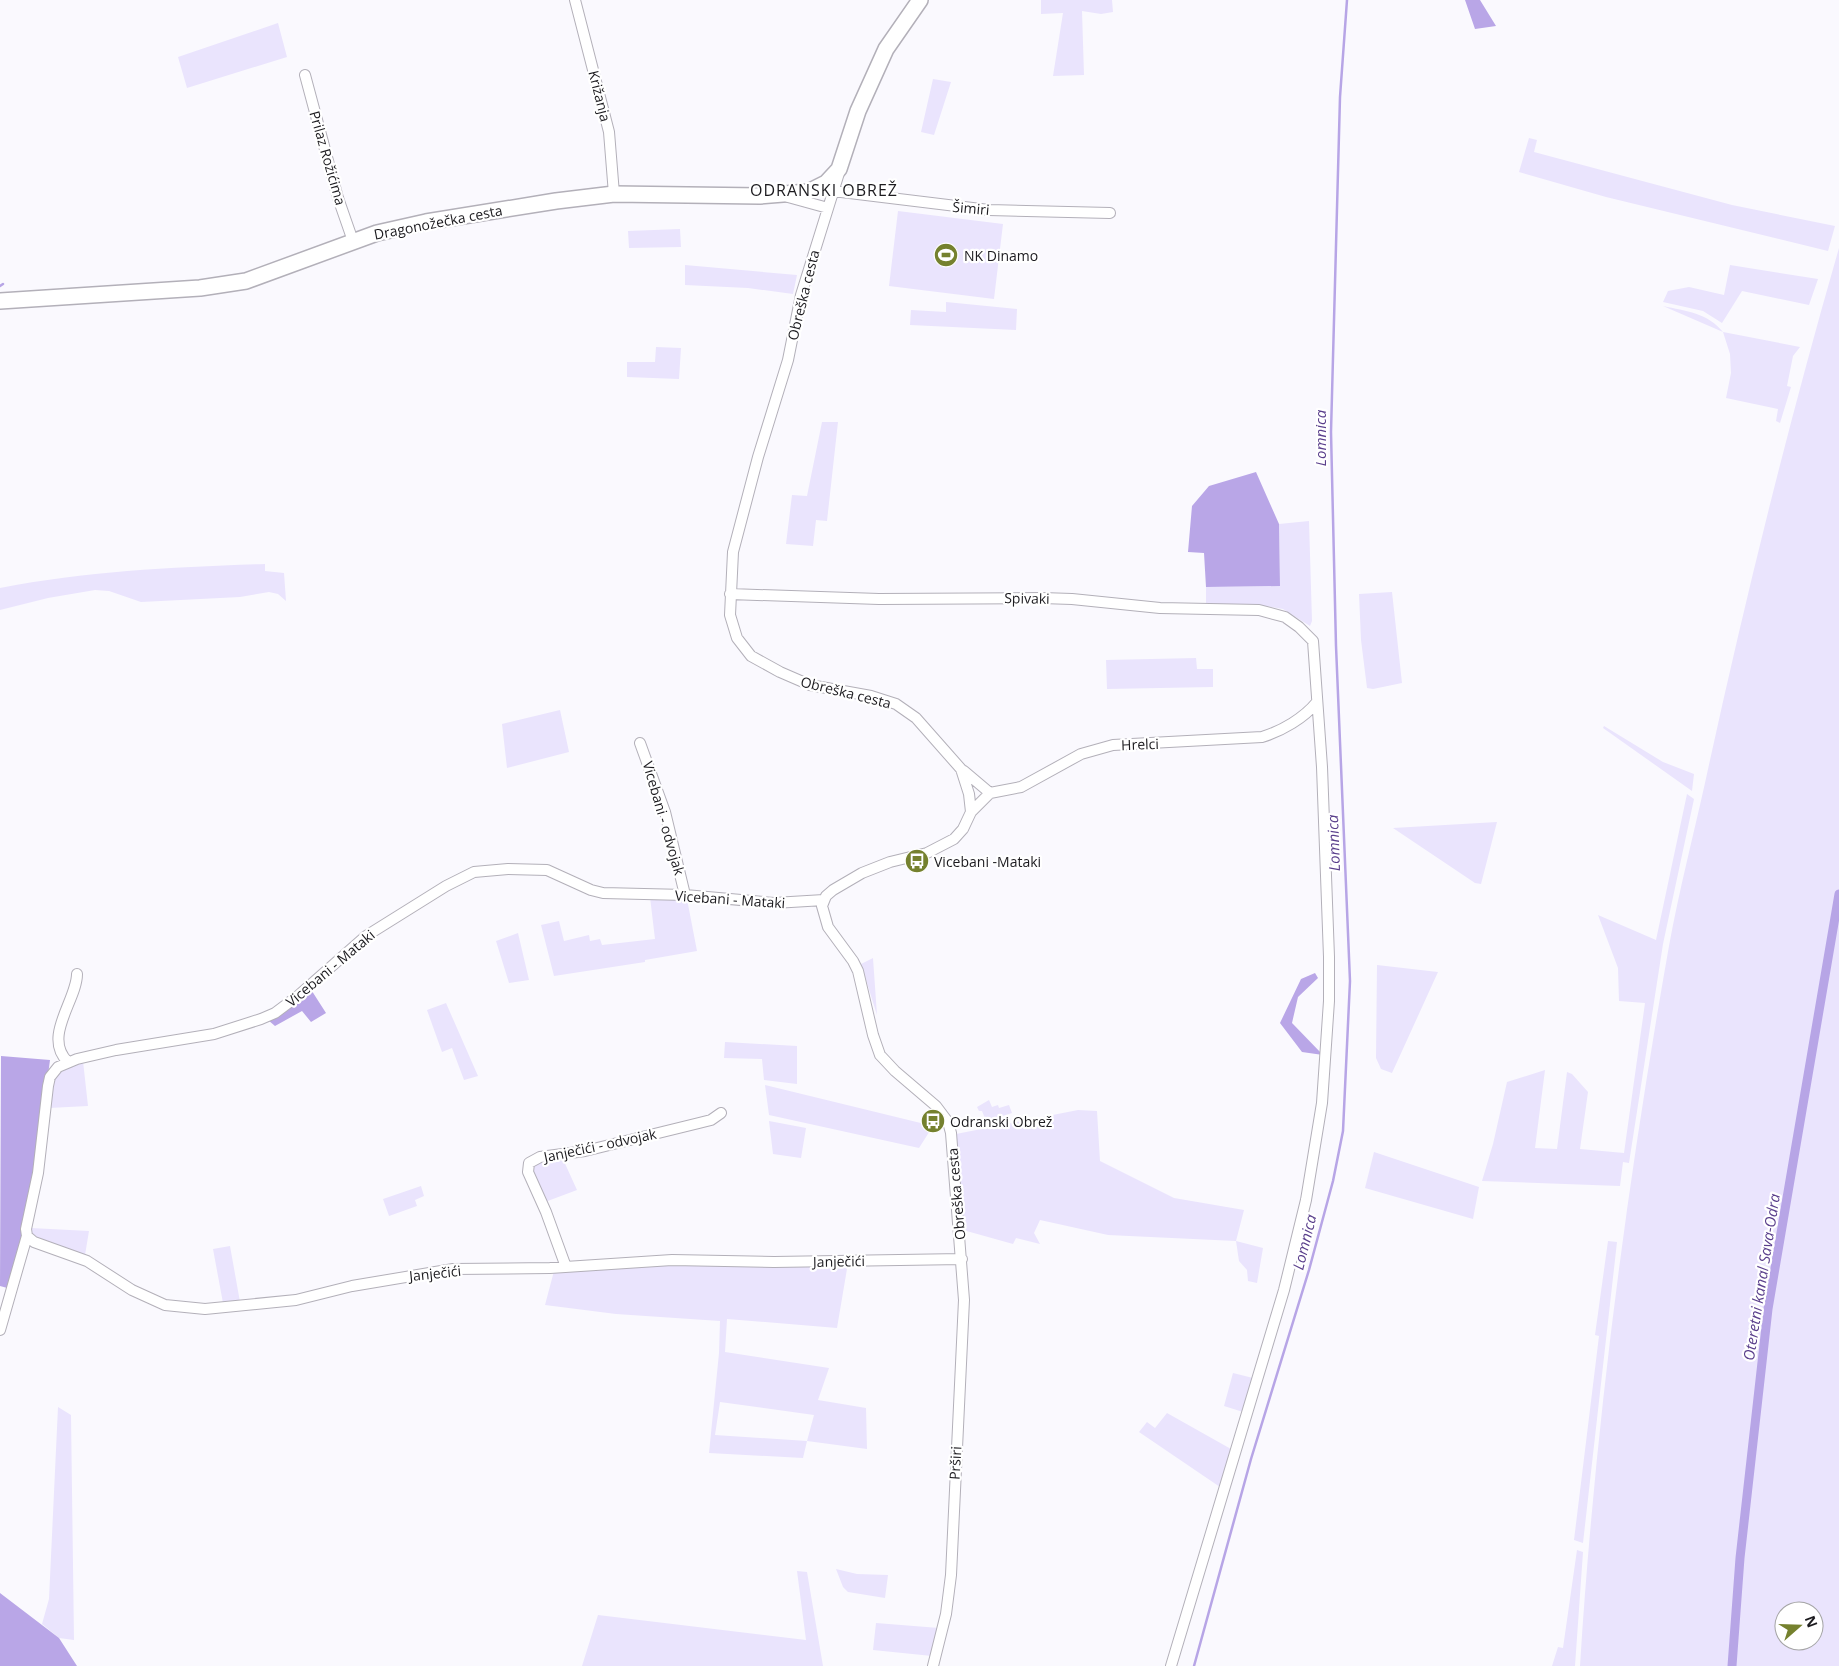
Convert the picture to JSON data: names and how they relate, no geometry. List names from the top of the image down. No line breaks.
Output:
{"streets":{"main road":["Dragonožečka cesta","Obreška cesta"],"street":["Križanja","Prilaz Rožićima","Šimiri","Spivaki","Hrelci","Vicebani - odvojak","Vicebani - Mataki","Janječići - odvojak","Janječići","Prširi"]},"crossings":[["Križanja","Dragonožečka cesta"],["Prilaz Rožićima","Dragonožečka cesta"],["Šimiri","Obreška cesta"],["Dragonožečka cesta","Obreška cesta"],["Obreška cesta","Spivaki"],["Obreška cesta","Vicebani - Mataki"],["Obreška cesta","Janječići"],["Obreška cesta","Prširi"],["Spivaki","Hrelci"],["Vicebani - odvojak","Vicebani - Mataki"],["Vicebani - Mataki","Janječići"],["Janječići - odvojak","Janječići"],["Janječići","Prširi"]],"districts":["ODRANSKI OBREŽ"],"water":["Lomnica","Oteretni kanal Sava-Odra"],"places":{"sports":["NK Dinamo"],"bus stop":["Vicebani -Mataki","Odranski Obrež"]},"north":"right"}
